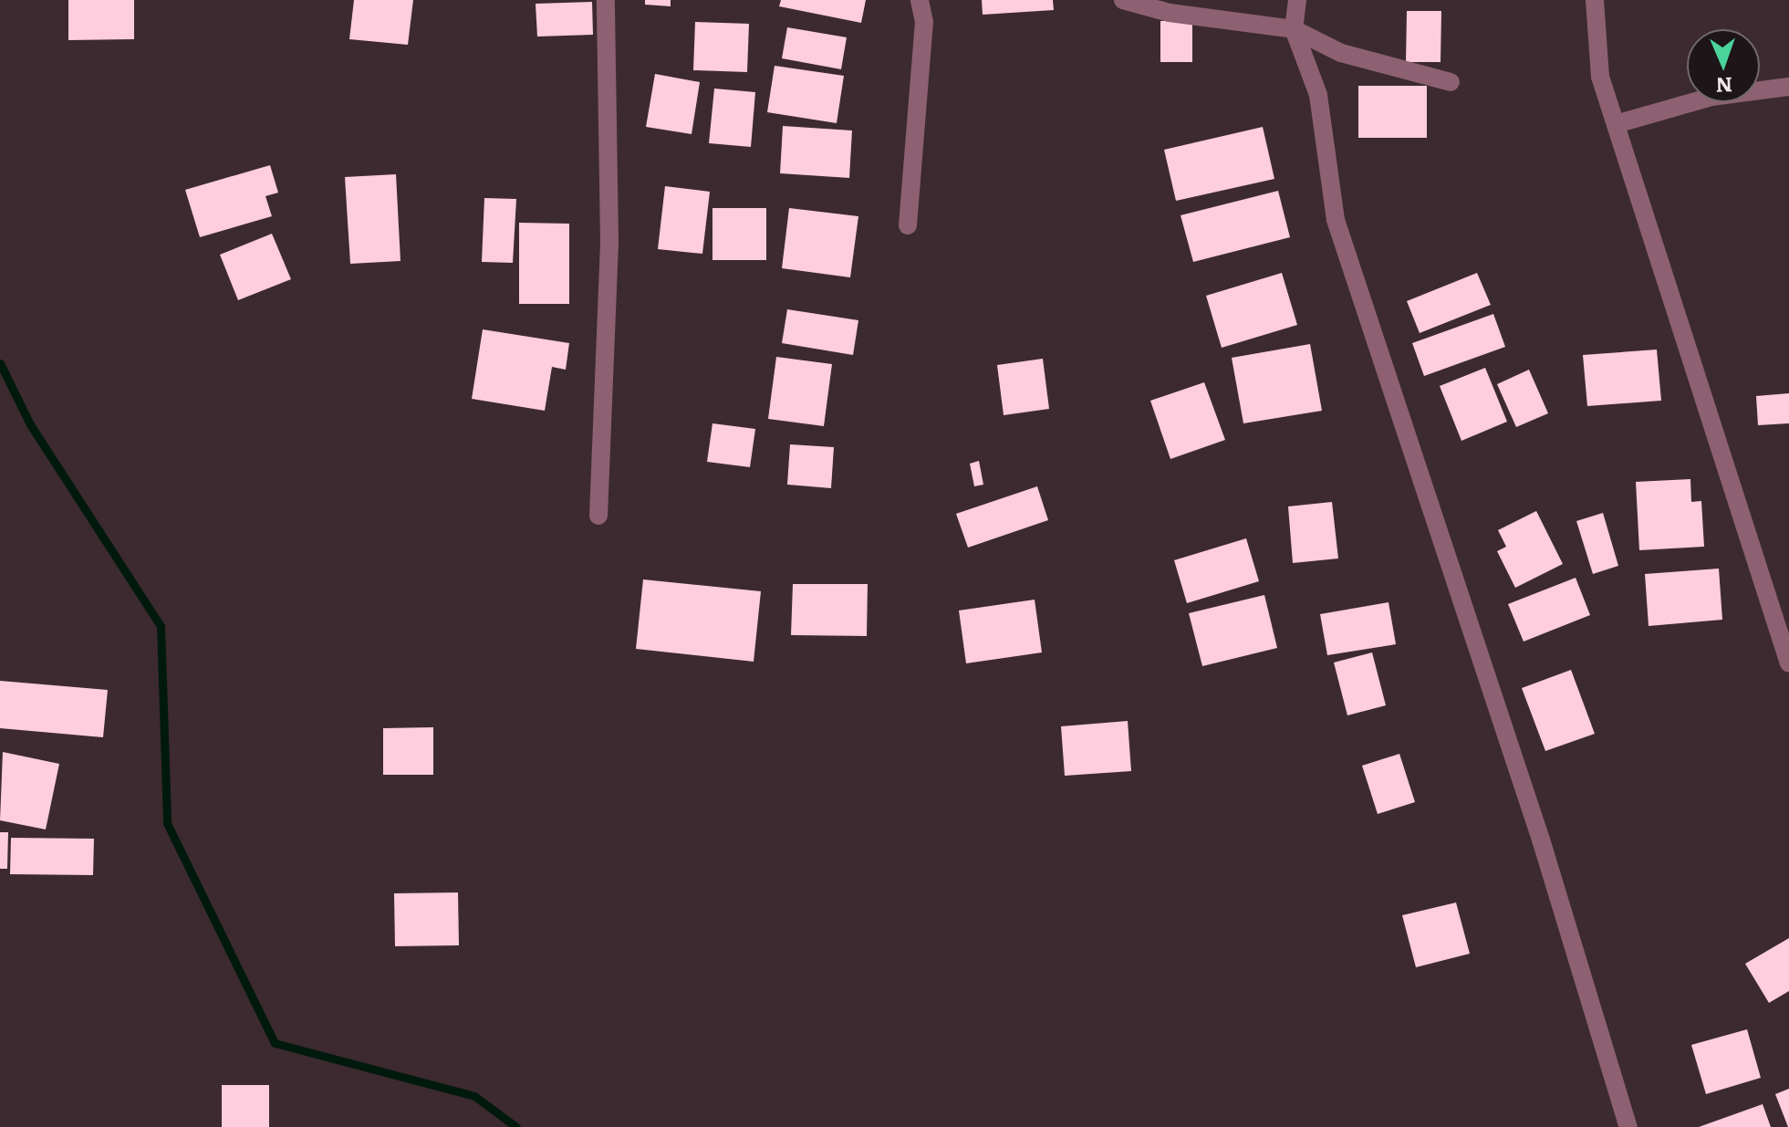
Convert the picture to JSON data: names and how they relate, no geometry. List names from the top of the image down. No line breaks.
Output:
{"north":"bottom"}
